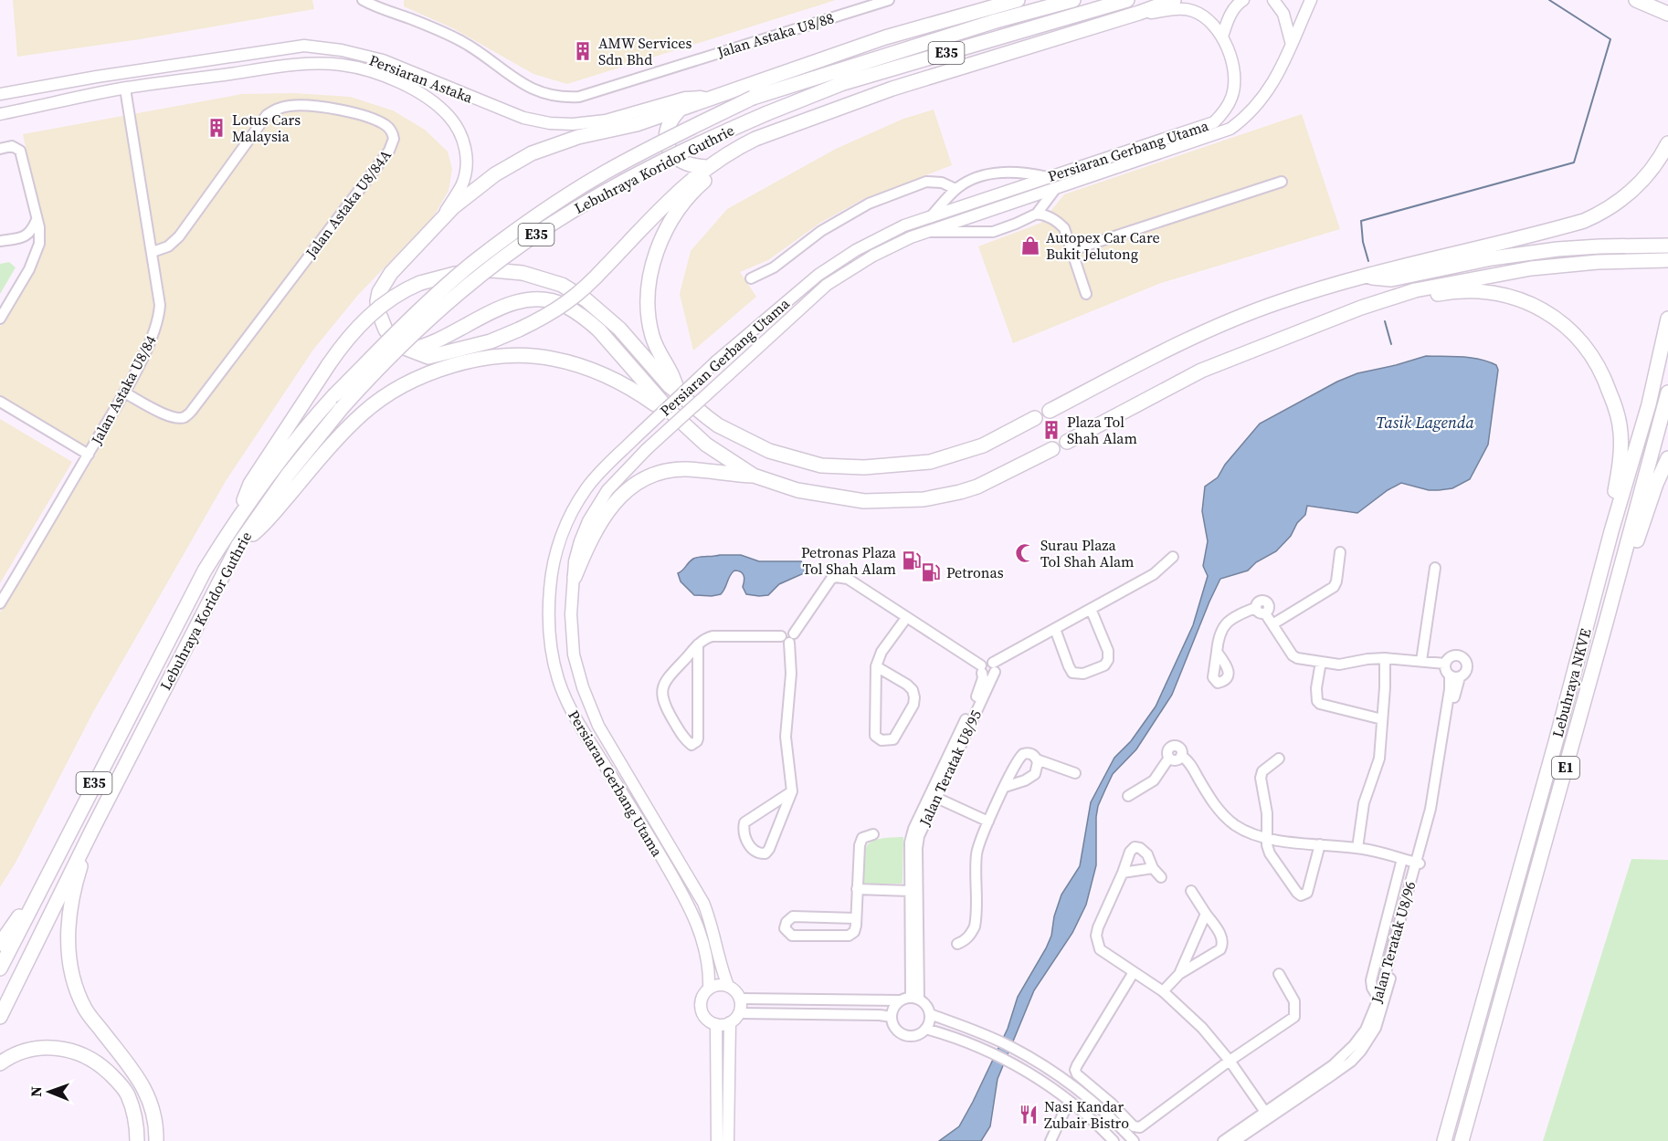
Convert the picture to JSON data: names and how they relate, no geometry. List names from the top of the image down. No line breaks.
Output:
{"streets":{"highway":["E35","Lebuhraya Koridor Guthrie","Lebuhraya NKVE","E1"],"main road":["Persiaran Astaka","Persiaran Gerbang Utama"],"street":["Jalan Astaka U8/88","Jalan Astaka U8/84A","Jalan Astaka U8/84","Jalan Teratak U8/95","Jalan Teratak U8/96"]},"crossings":[["Persiaran Astaka","Jalan Astaka U8/84"],["Jalan Astaka U8/84A","Jalan Astaka U8/84"]],"water":["Tasik Lagenda"],"places":{"building":["AMW Services Sdn Bhd","Lotus Cars Malaysia","Plaza Tol Shah Alam"],"shop":["Autopex Car Care Bukit Jelutong"],"mosque":["Surau Plaza Tol Shah Alam"],"fuel station":["Petronas Plaza Tol Shah Alam","Petronas"],"restaurant":["Nasi Kandar Zubair Bistro"]},"north":"left"}
